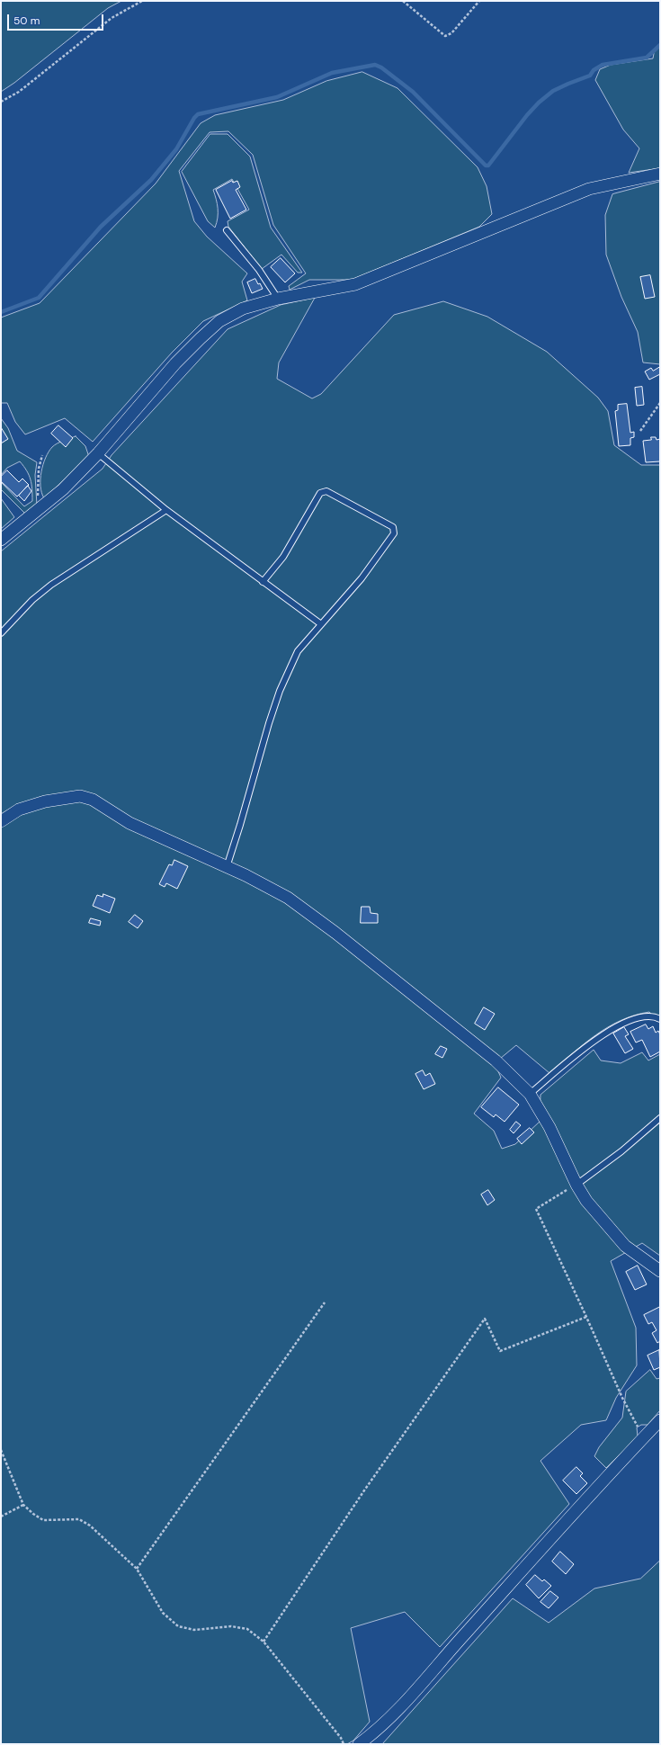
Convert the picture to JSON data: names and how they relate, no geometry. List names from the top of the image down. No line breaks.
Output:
{"scale_bar":"50 m"}
